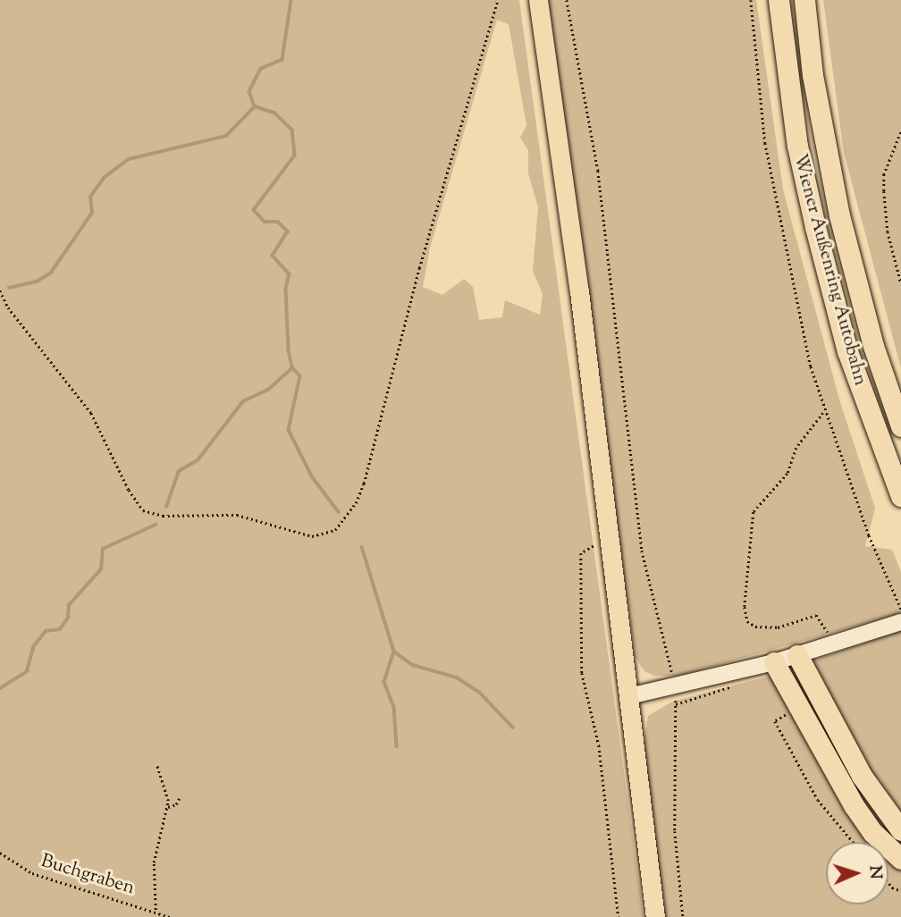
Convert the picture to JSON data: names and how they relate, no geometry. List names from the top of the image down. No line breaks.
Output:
{"streets":{"highway":["Wiener Außenring Autobahn"],"path":["Buchgraben"]},"north":"right"}
